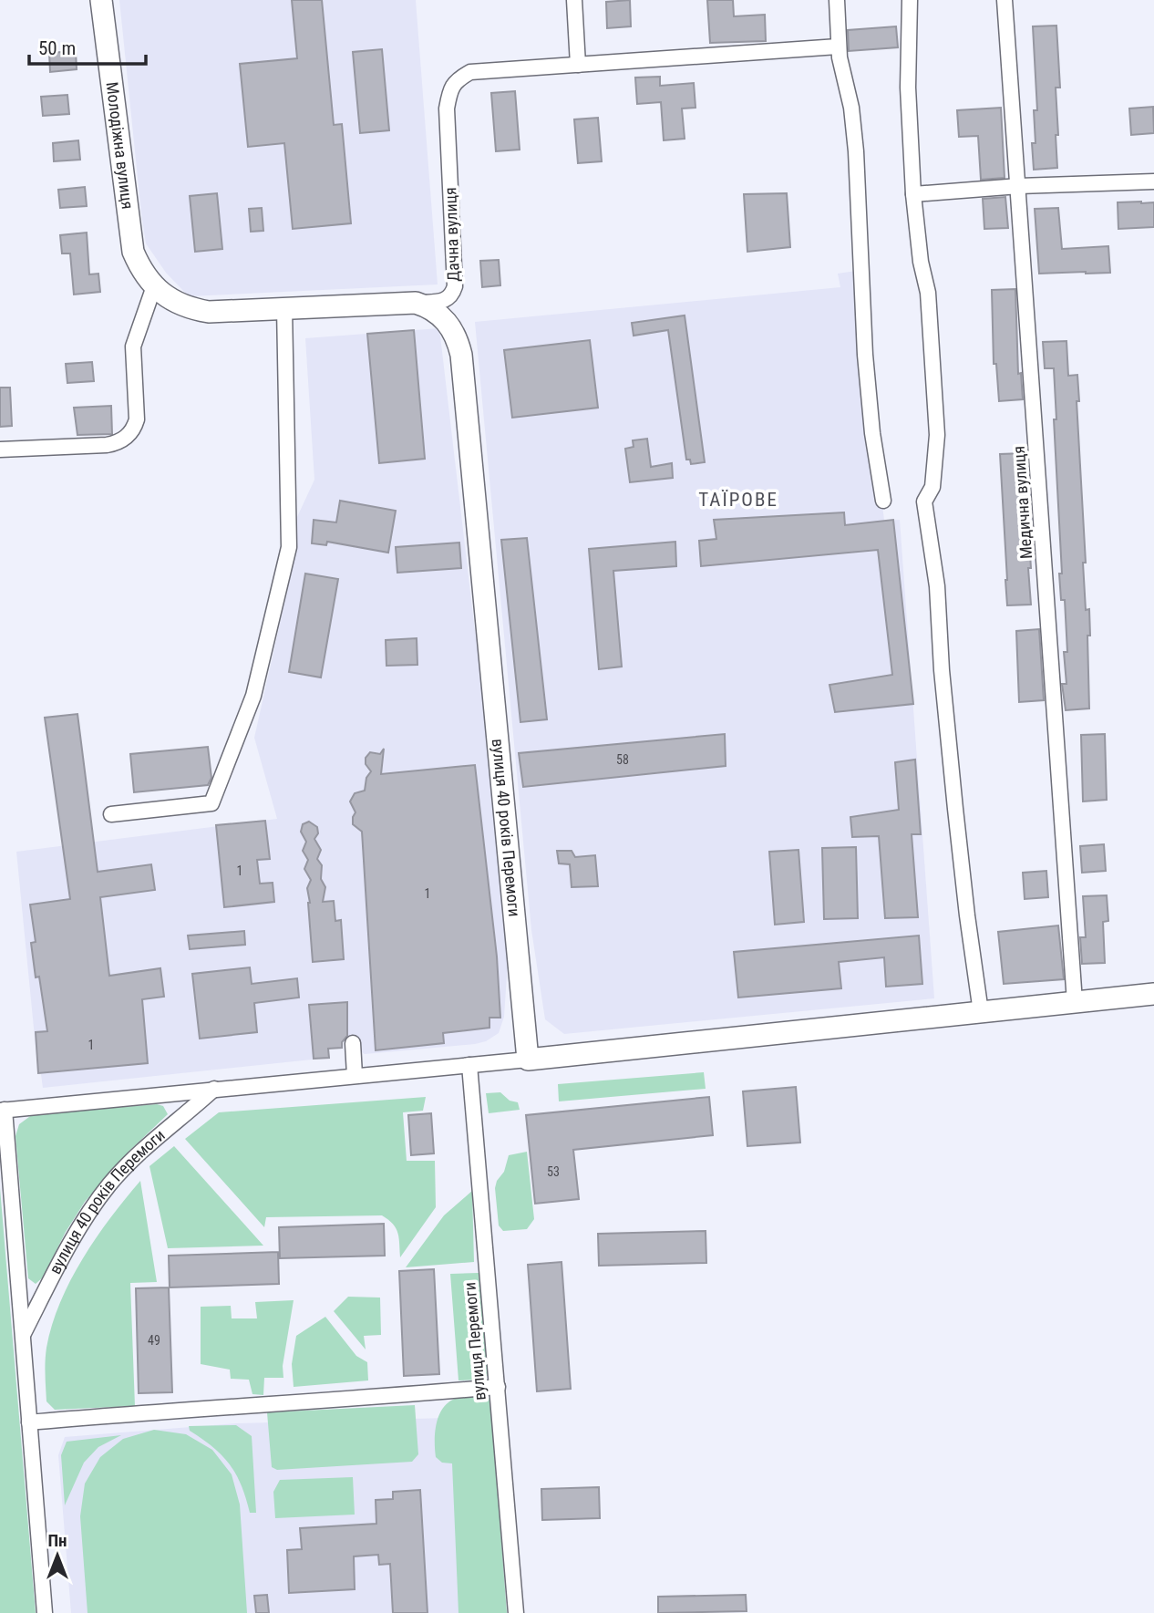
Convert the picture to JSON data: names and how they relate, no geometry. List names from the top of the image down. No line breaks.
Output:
{"streets":{"street":["Молодіжна вулиця","Дачна вулиця","Медична вулиця","вулиця 40 років Перемоги","вулиця Перемоги"]},"crossings":[["Молодіжна вулиця","Дачна вулиця"],["Дачна вулиця","вулиця 40 років Перемоги"]],"districts":["ТАЇРОВЕ"],"house_numbers":["58","1","1","1","53","49"],"scale_bar":"50 m","north":"top"}
